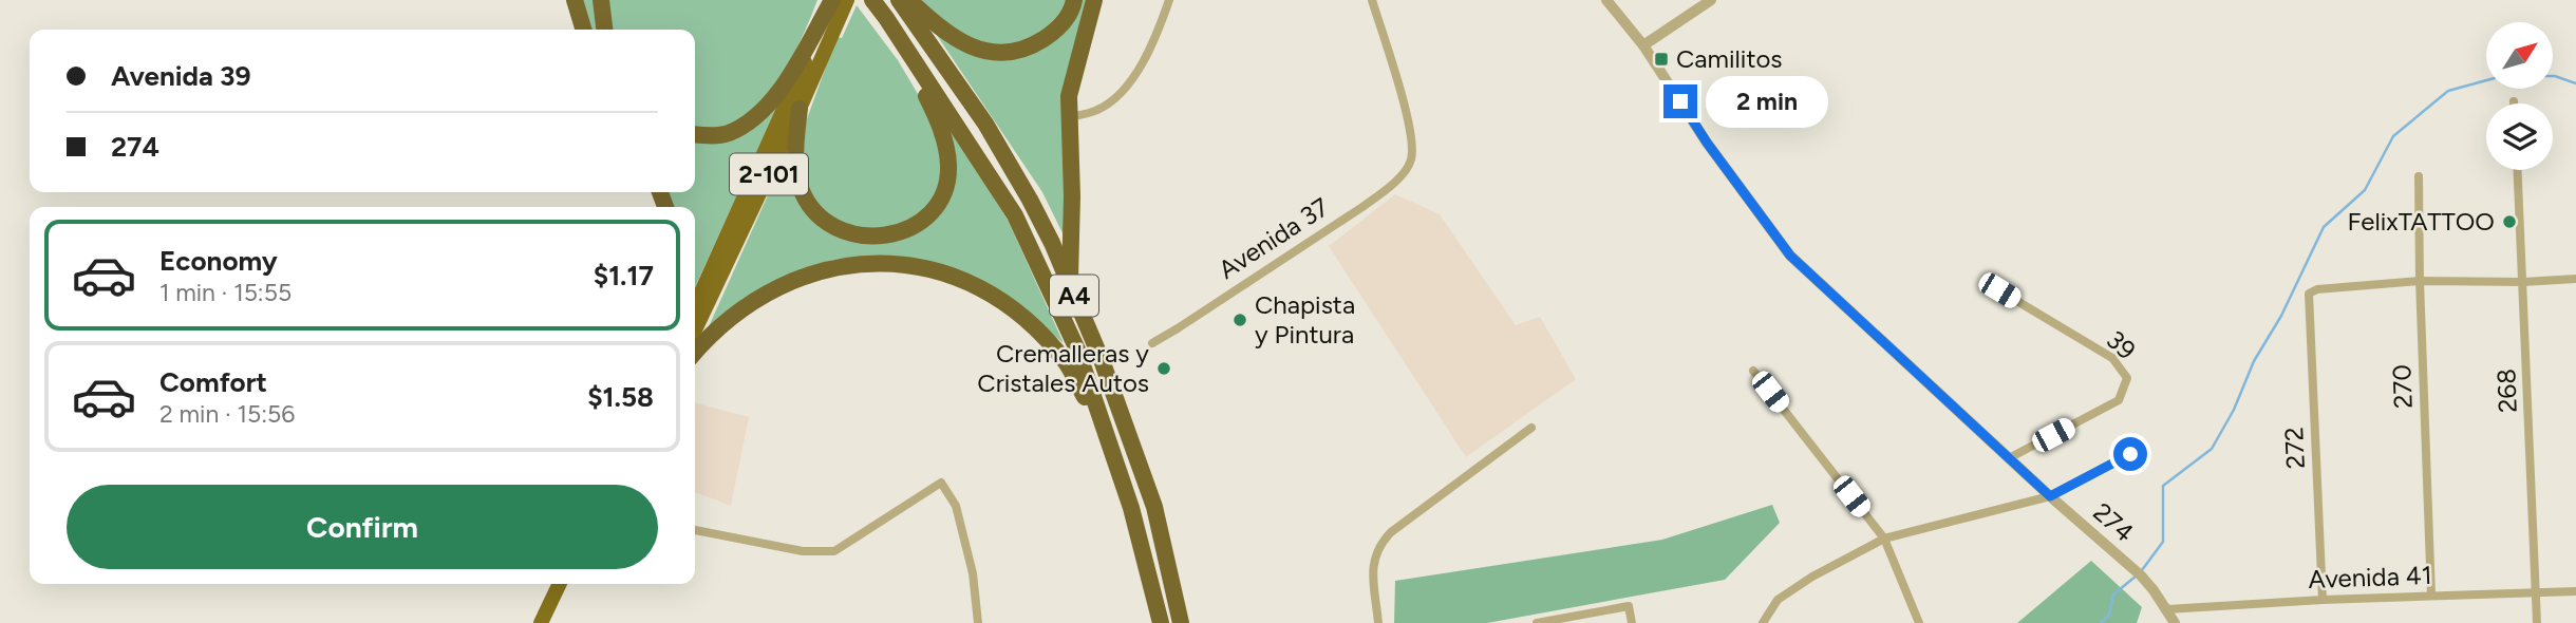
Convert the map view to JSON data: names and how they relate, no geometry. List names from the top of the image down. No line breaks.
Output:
{"streets":{"highway":["2-101","A4"],"street":["Avenida 37","39","270","268","272","274","Avenida 41"]},"crossings":[["39","274"],["270","272"],["270","Avenida 41"],["268","Avenida 41"],["272","Avenida 41"],["274","Avenida 41"]],"places":{"transit":["Camilitos"],"other":["FelixTATTOO","Chapista y Pintura","Cremalleras y Cristales Autos"]},"north":"top right","page":{"banner":["Avenida 39","274"],"bubble":"2 min","list":[{"name":"Economy","note":"1 min · 15:55","value":"$1.17"},{"name":"Comfort","note":"2 min · 15:56","value":"$1.58"}],"buttons":"Confirm"}}
